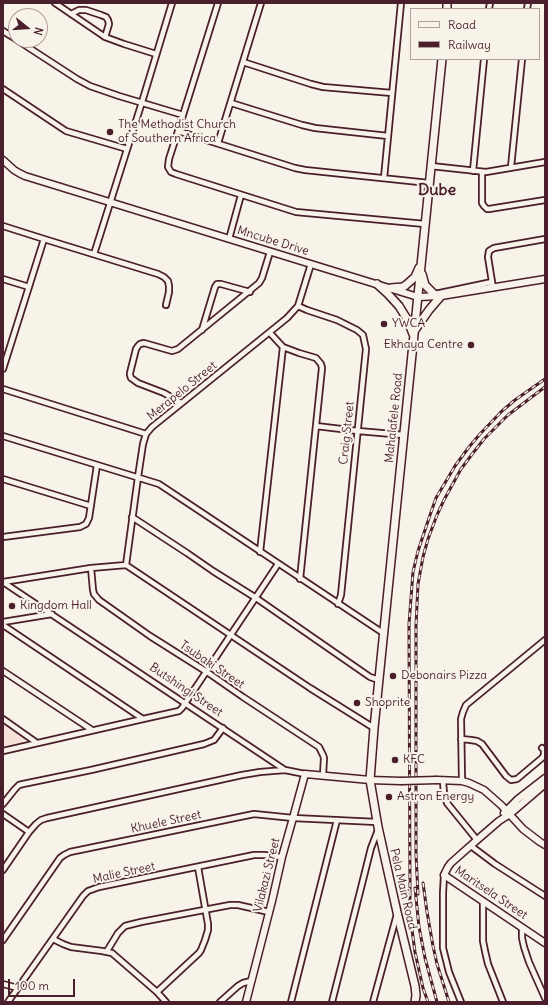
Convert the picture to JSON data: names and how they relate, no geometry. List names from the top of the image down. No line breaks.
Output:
{"streets":{"main road":["Mahalafele Road","Pela Main Road"],"street":["Mncube Drive","Merapelo Street","Craig Street","Tsubaki Street","Butshingi Street","Khuele Street","Malie Street","Vilakazi Street","Maritsela Street"]},"crossings":[["Mncube Drive","Merapelo Street"],["Mncube Drive","Mahalafele Road"],["Merapelo Street","Craig Street"],["Mahalafele Road","Butshingi Street"],["Mahalafele Road","Pela Main Road"],["Tsubaki Street","Butshingi Street"],["Butshingi Street","Vilakazi Street"],["Butshingi Street","Pela Main Road"],["Khuele Street","Vilakazi Street"],["Khuele Street","Pela Main Road"],["Malie Street","Vilakazi Street"]],"districts":["Dube"],"places":["The Methodist Church of Southern Africa","YWCA","Ekhaya Centre","Kingdom Hall","Debonairs Pizza","Shoprite","KFC","Astron Energy"],"legend":["Road","Railway"],"scale_bar":"100 m","north":"right"}
